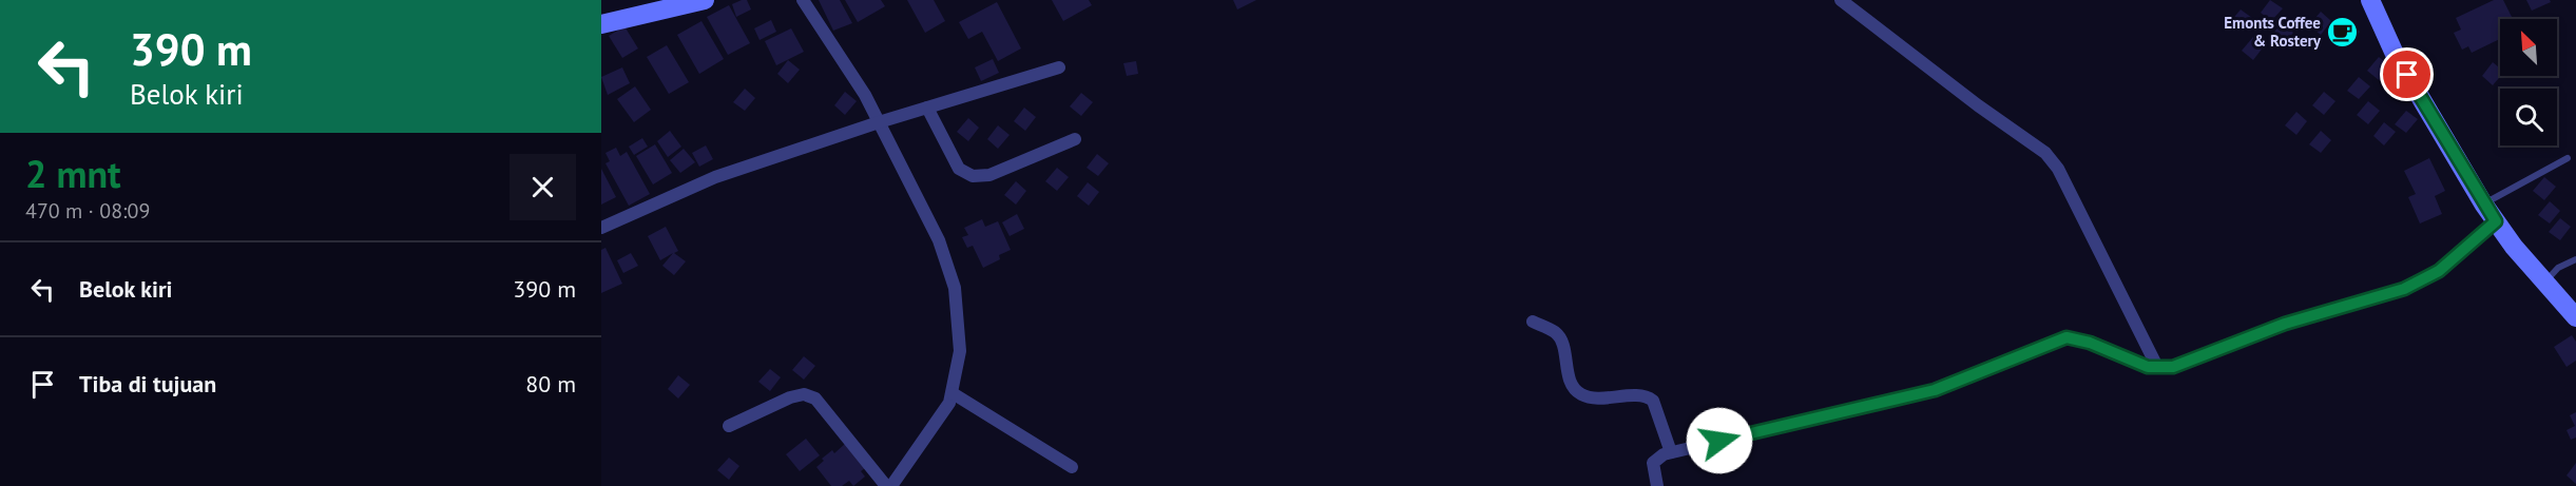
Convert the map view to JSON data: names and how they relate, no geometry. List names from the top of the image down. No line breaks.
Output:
{"places":{"cafe":["Emonts Coffee & Rostery"]},"north":"top left","page":{"turn":["390 m","Belok kiri"],"heading":["2 mnt","470 m · 08:09"],"list":[{"name":"Belok kiri","value":"390 m"},{"name":"Tiba di tujuan","value":"80 m"}]}}
